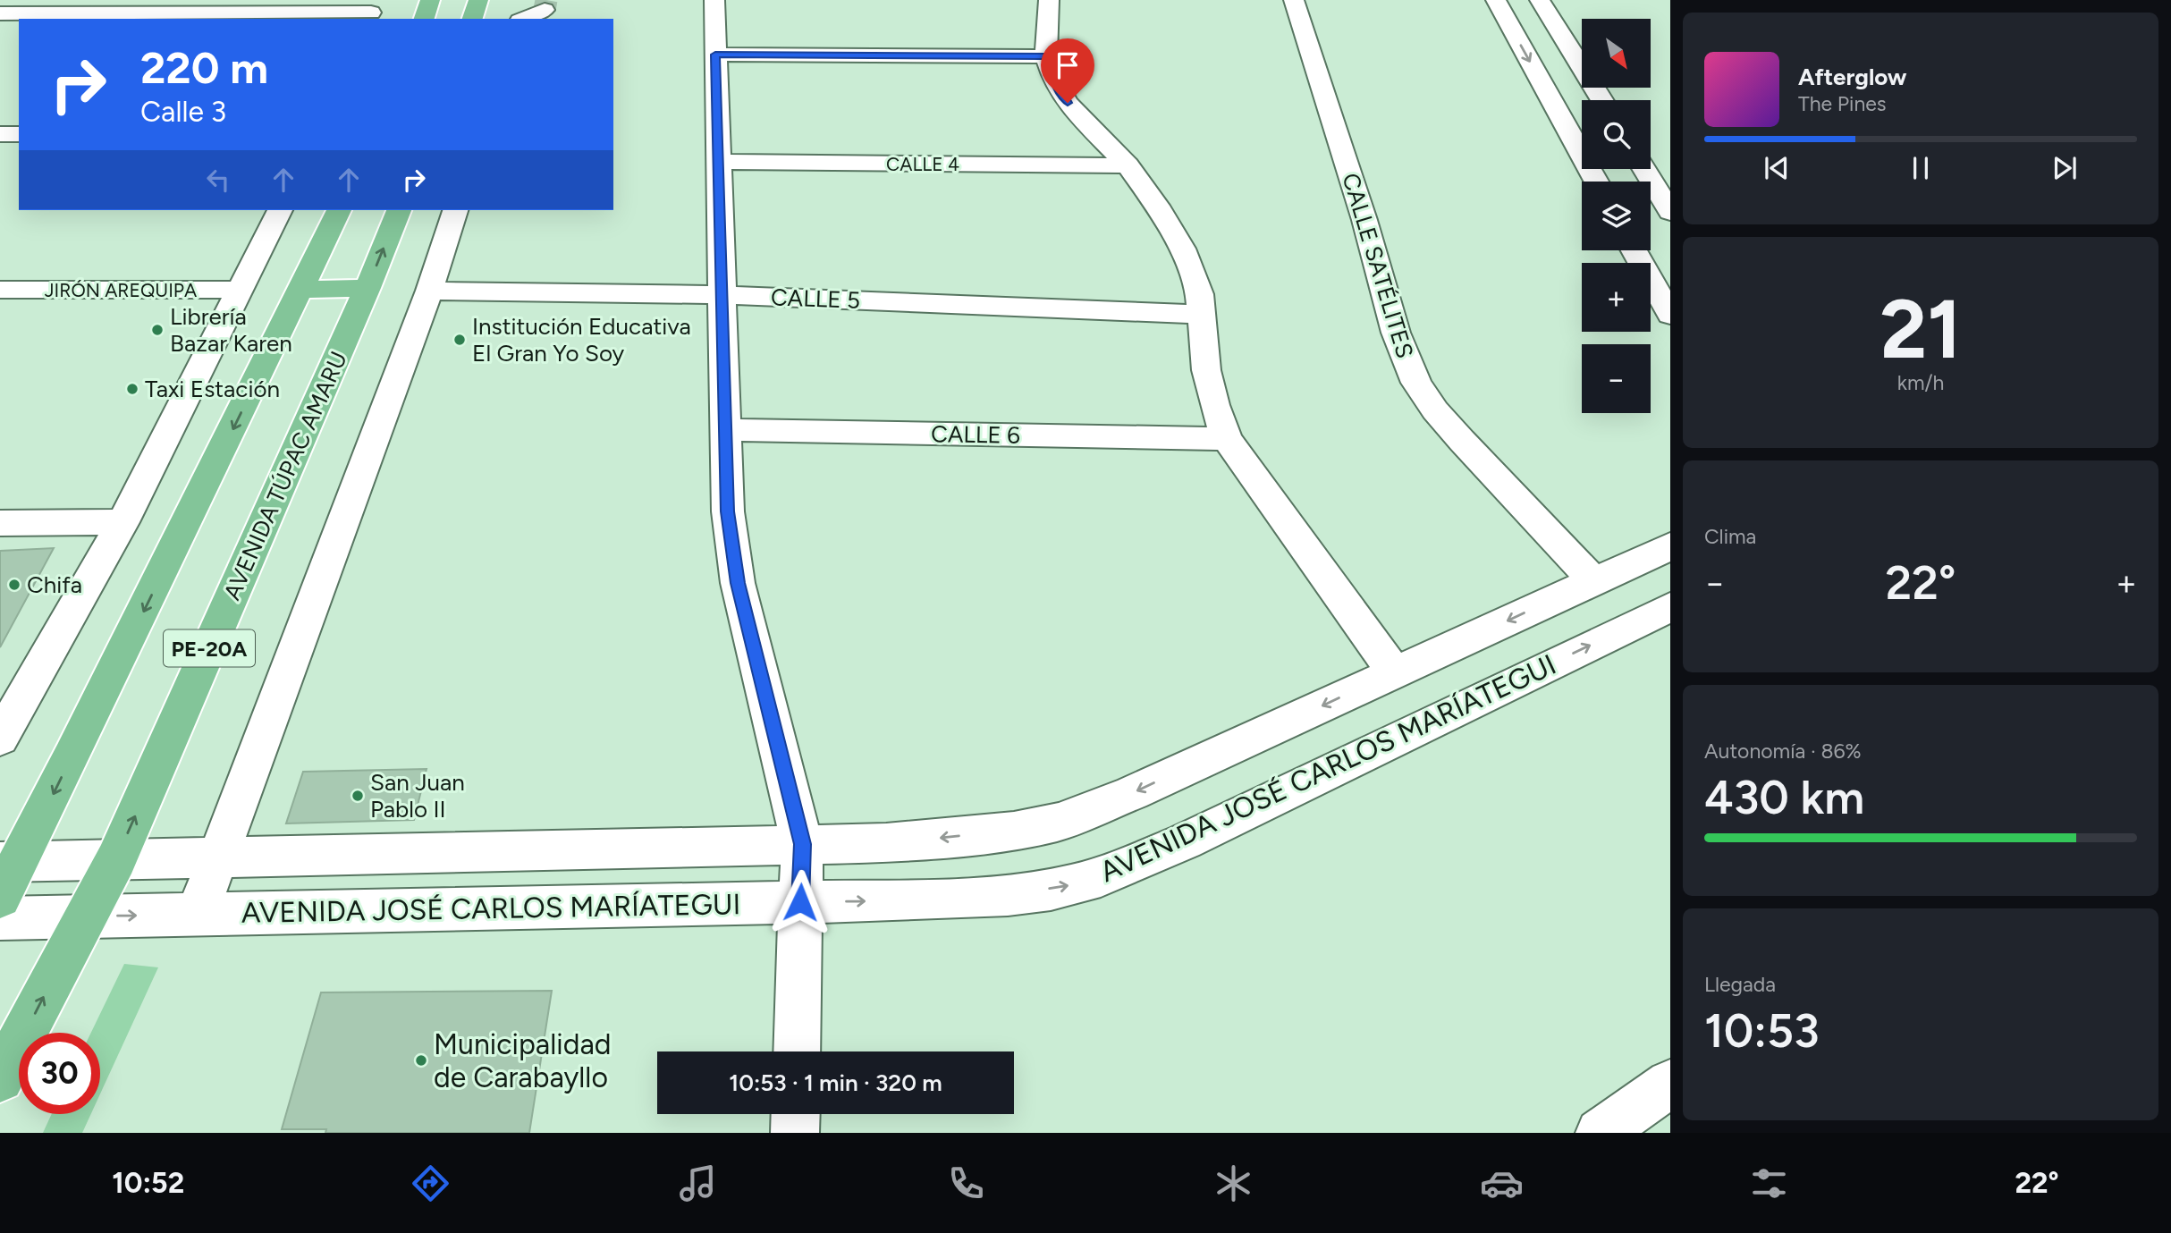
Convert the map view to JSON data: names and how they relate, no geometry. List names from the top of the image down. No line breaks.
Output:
{"streets":{"highway":["AVENIDA TÚPAC AMARU","PE-20A"],"street":["CALLE 4","CALLE SATÉLITES","JIRÓN AREQUIPA","CALLE 5","CALLE 6","AVENIDA JOSÉ CARLOS MARÍATEGUI"]},"crossings":[["AVENIDA TÚPAC AMARU","AVENIDA JOSÉ CARLOS MARÍATEGUI"]],"places":["Librería Bazar Karen","Institución Educativa El Gran Yo Soy","Taxi Estación","Chifa","San Juan Pablo II","Municipalidad de Carabayllo"],"north":"bottom right","page":{"map_buttons":["+","−"],"turn":["220 m","Calle 3"],"song":["Afterglow","The Pines"],"tile":[["21","km/h"],"Clima",["Autonomía · 86%","430 km"],["Llegada","10:53"]],"heat":["−","22°","+"],"limit":"30","trip":"10:53 · 1 min · 320 m","tabs":["10:52","22°"]}}
